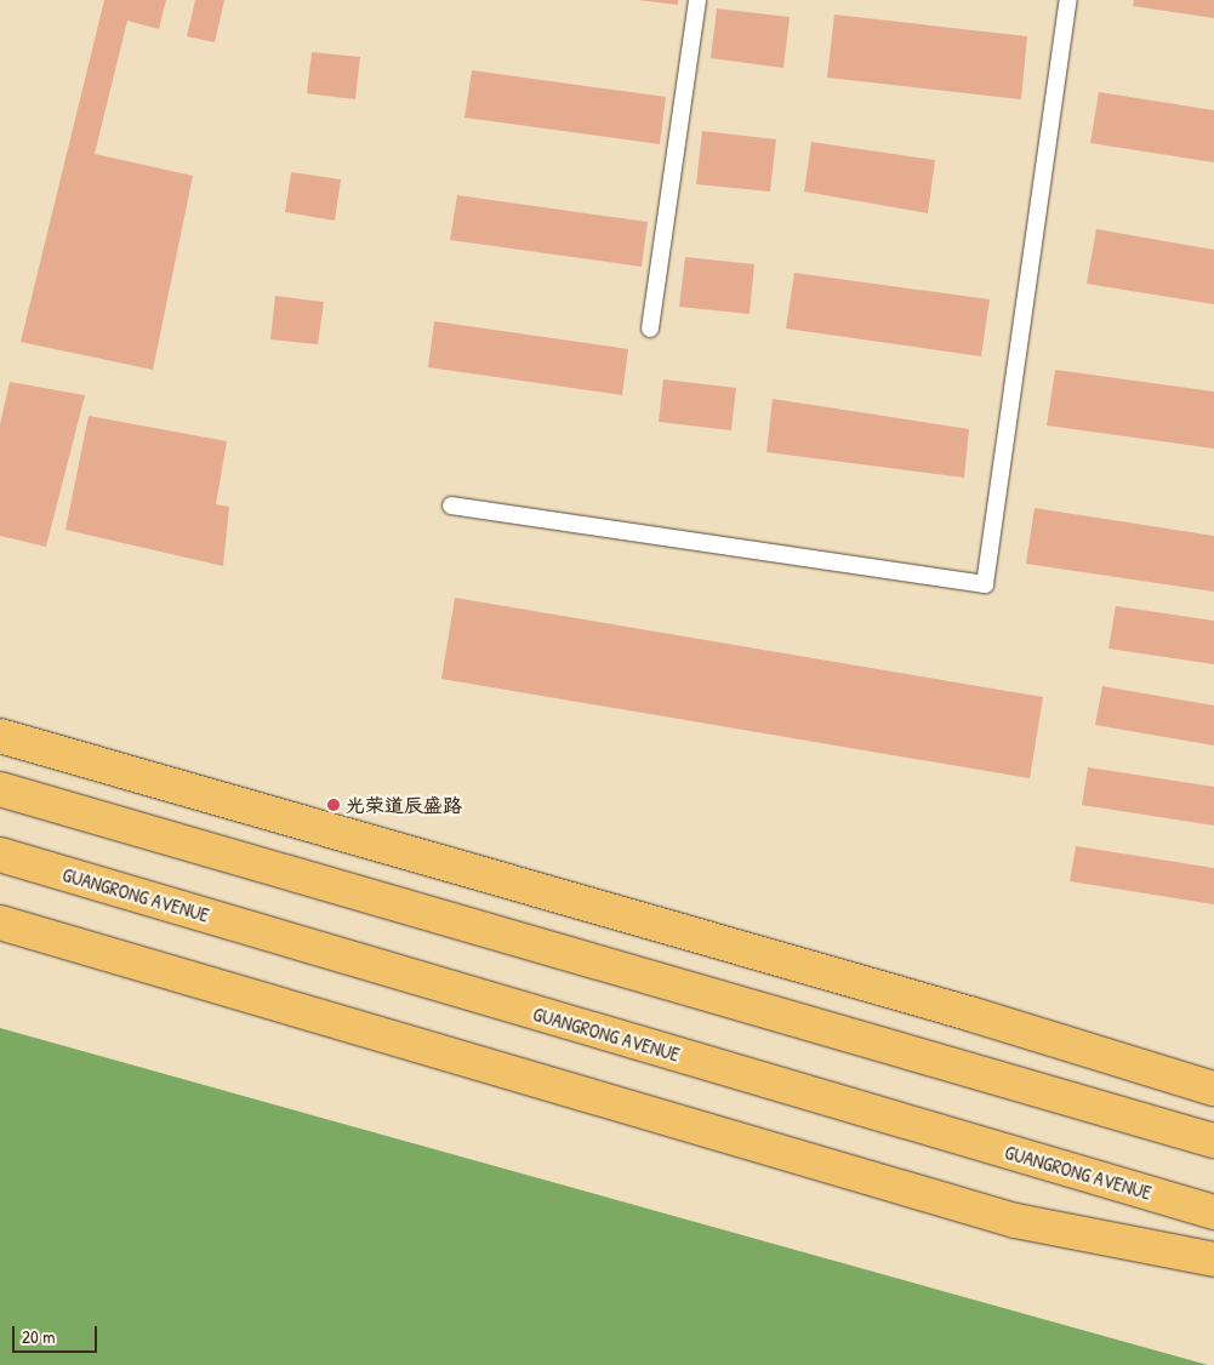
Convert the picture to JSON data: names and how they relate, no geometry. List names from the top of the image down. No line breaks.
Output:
{"streets":{"main road":["GUANGRONG AVENUE"]},"places":["光荣道辰盛路"],"scale_bar":"20 m"}
